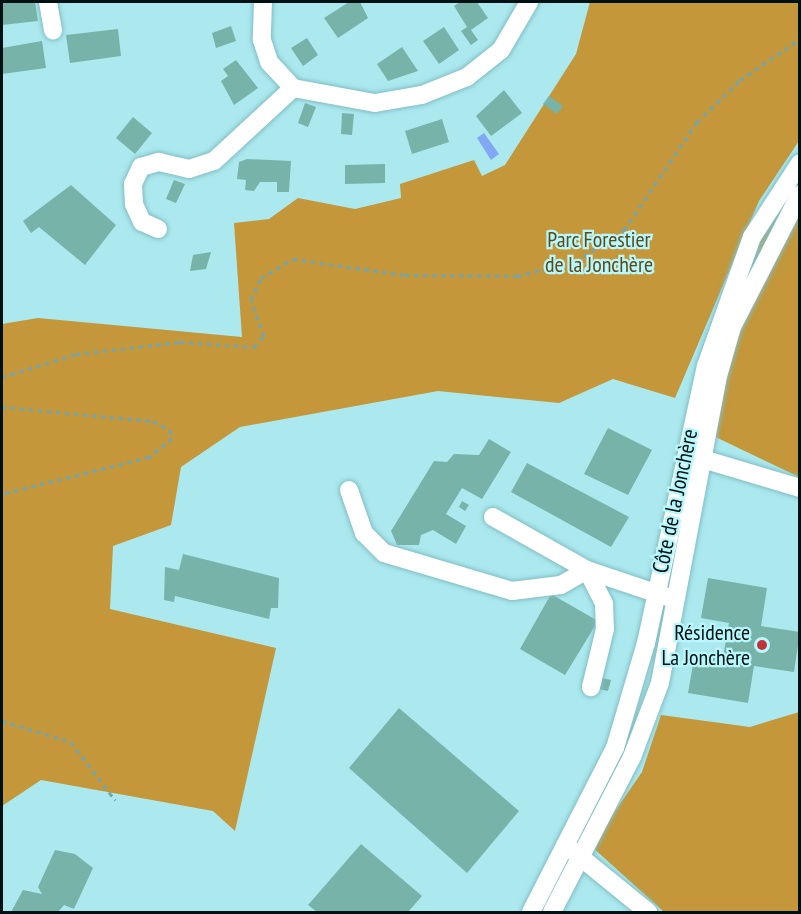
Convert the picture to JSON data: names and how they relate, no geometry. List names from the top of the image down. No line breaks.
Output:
{"streets":{"street":["Côte de la Jonchère"]},"parks":["Parc Forestier de la Jonchère"],"places":["Résidence La Jonchère"]}
